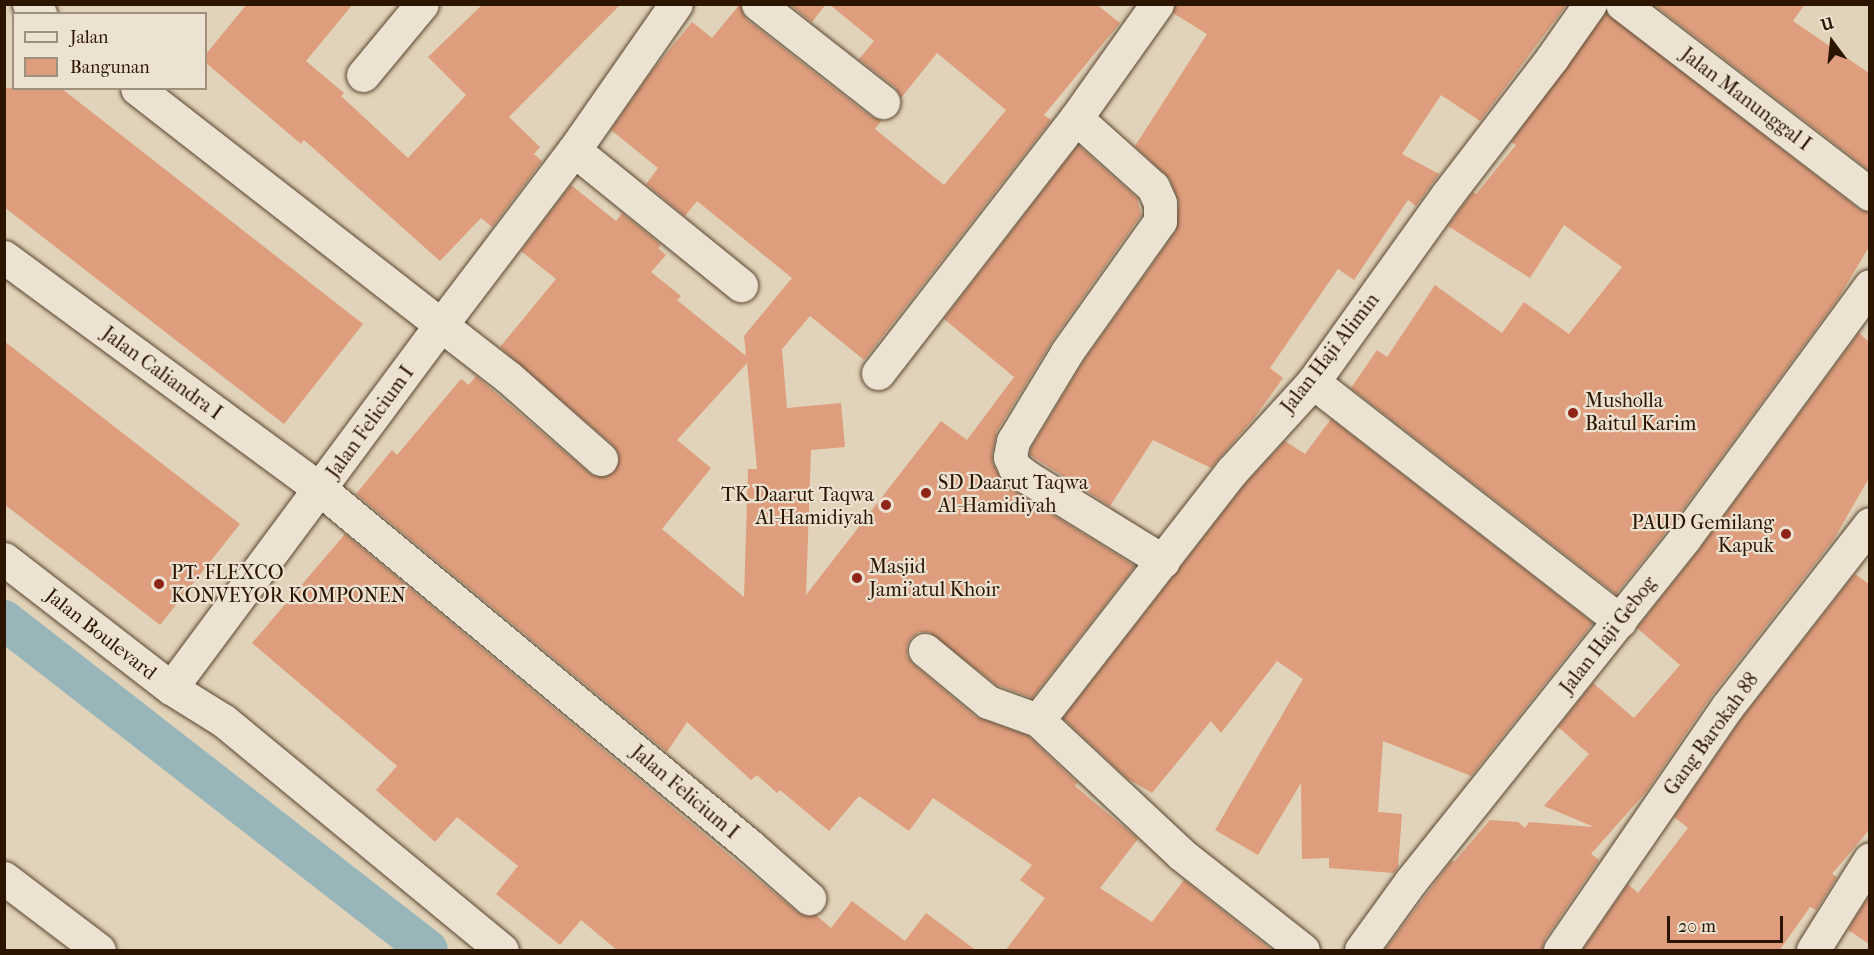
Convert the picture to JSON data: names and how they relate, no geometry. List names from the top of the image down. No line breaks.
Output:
{"streets":{"street":["Jalan Manunggal I","Jalan Haji Alimin","Jalan Caliandra I","Jalan Felicium I","Jalan Boulevard","Jalan Haji Gebog","Gang Barokah 88"]},"crossings":[["Jalan Caliandra I","Jalan Felicium I"],["Jalan Caliandra I","Jalan Boulevard"],["Jalan Felicium I","Jalan Boulevard"]],"places":["Musholla Baitul Karim","SD Daarut Taqwa Al-Hamidiyah","TK Daarut Taqwa Al-Hamidiyah","PAUD Gemilang Kapuk","Masjid Jami'atul Khoir","PT. FLEXCO KONVEYOR KOMPONEN"],"legend":["Jalan","Bangunan"],"scale_bar":"20 m","north":"top"}
